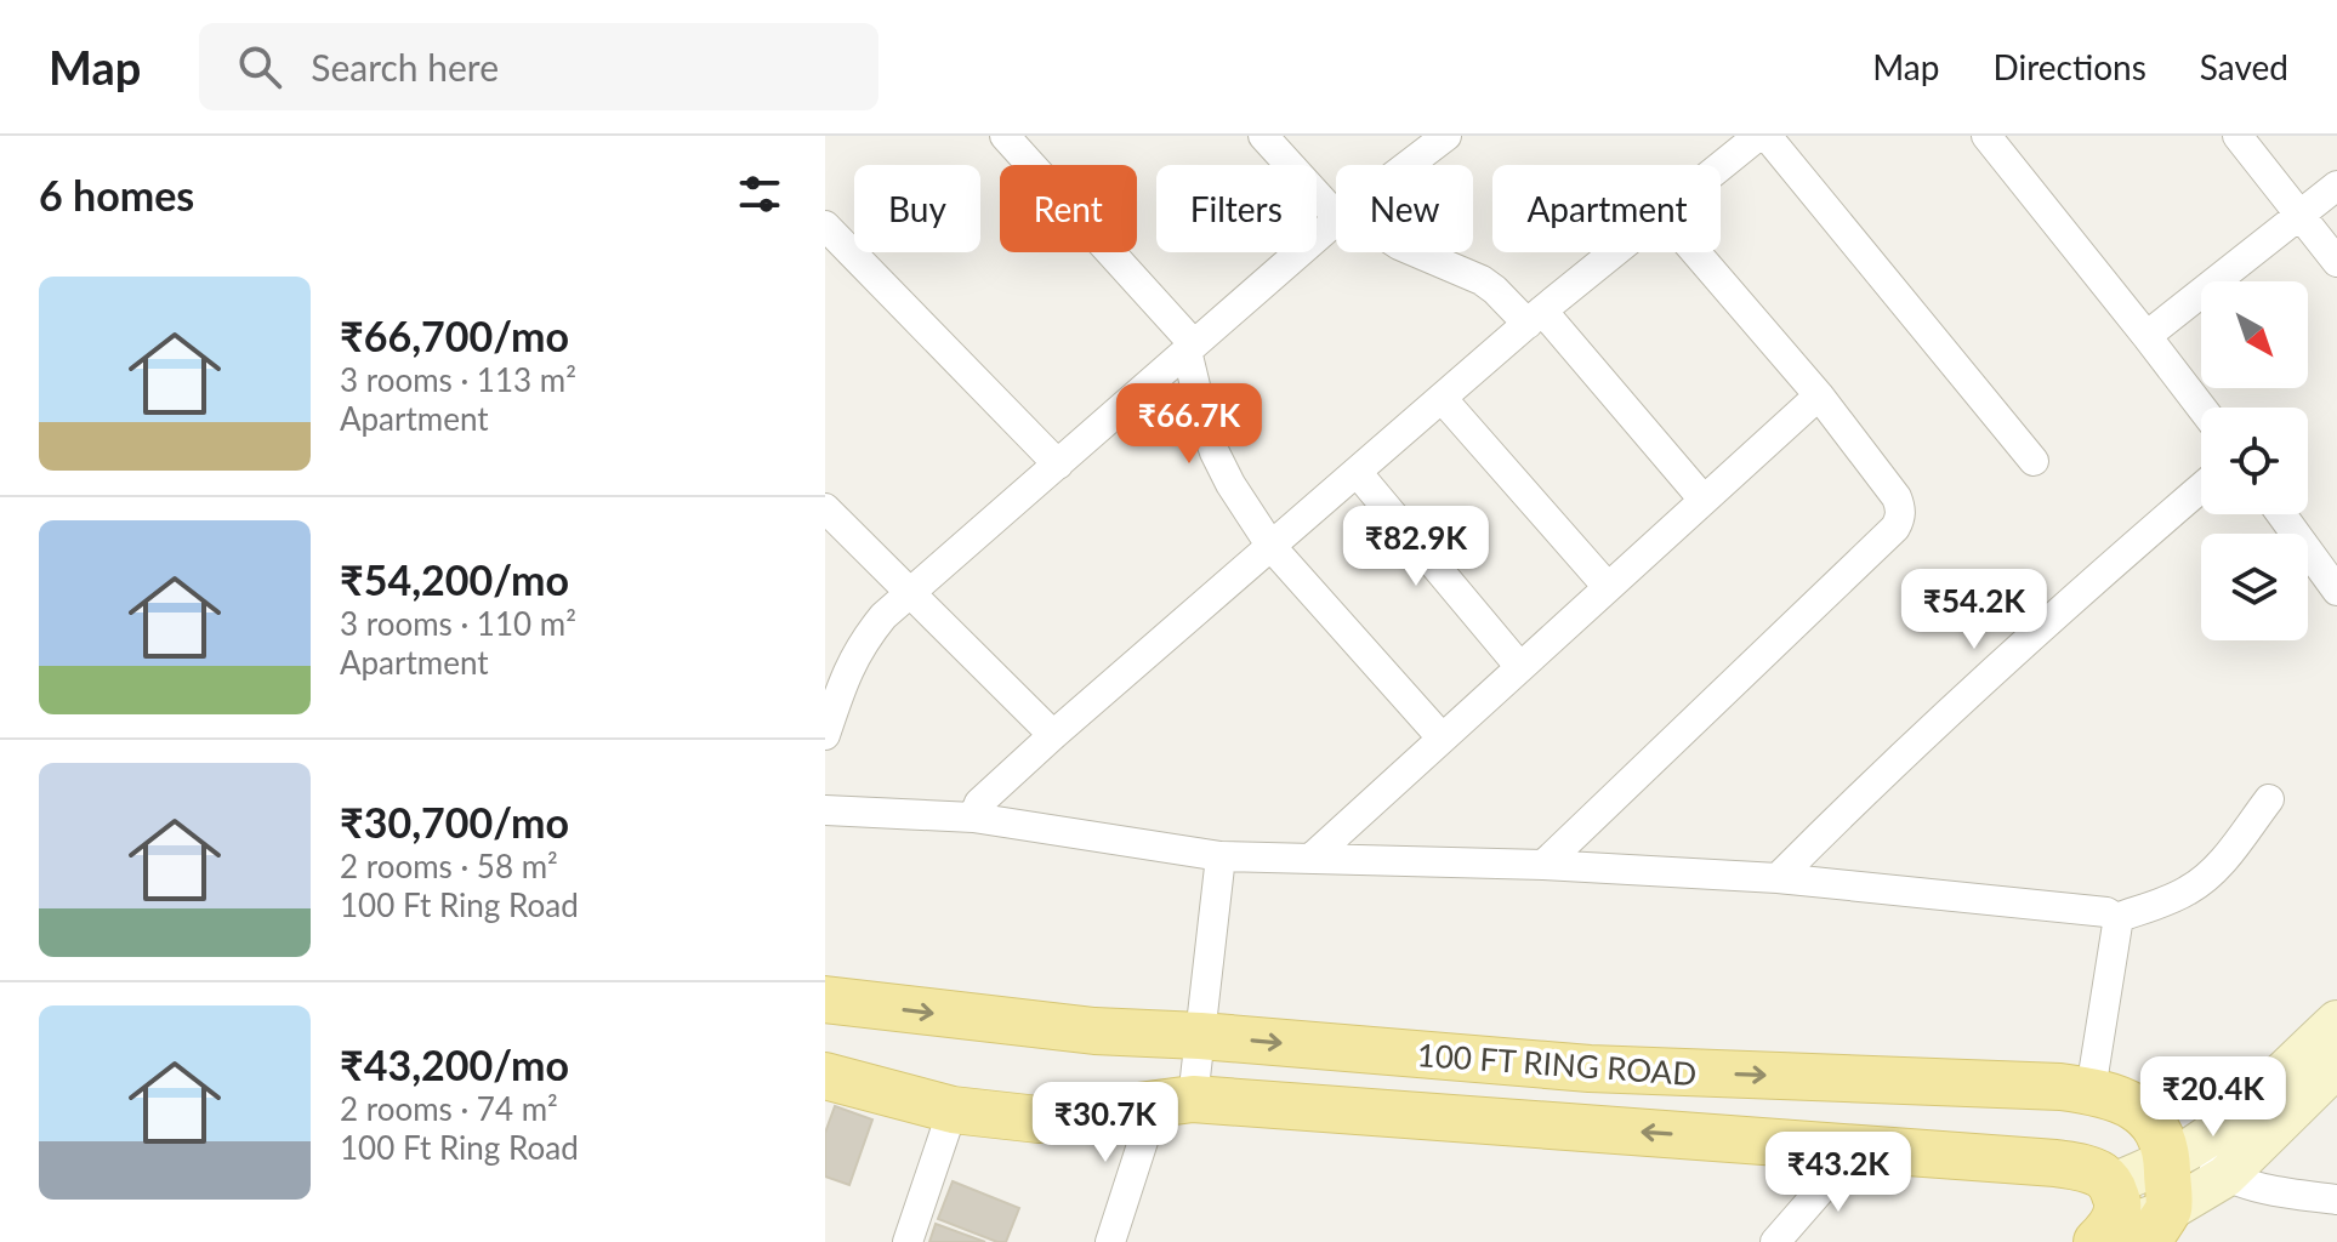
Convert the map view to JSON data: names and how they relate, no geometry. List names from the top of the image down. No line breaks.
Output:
{"streets":{"main road":["100 FT RING ROAD"]},"north":"bottom right","page":{"header":"Map","search":"Search here","nav":["Map","Directions","Saved"],"heading":"6 homes","chip":["Buy","Rent","Filters","New","Apartment"],"list":[{"name":"₹66,700/mo","note":"3 rooms · 113 m² · Apartment"},{"name":"₹54,200/mo","note":"3 rooms · 110 m² · Apartment"},{"name":"₹30,700/mo","note":"2 rooms · 58 m² · 100 Ft Ring Road"},{"name":"₹43,200/mo","note":"2 rooms · 74 m² · 100 Ft Ring Road"}],"price":["₹66.7K","₹82.9K","₹54.2K","₹20.4K","₹30.7K","₹43.2K"]}}
